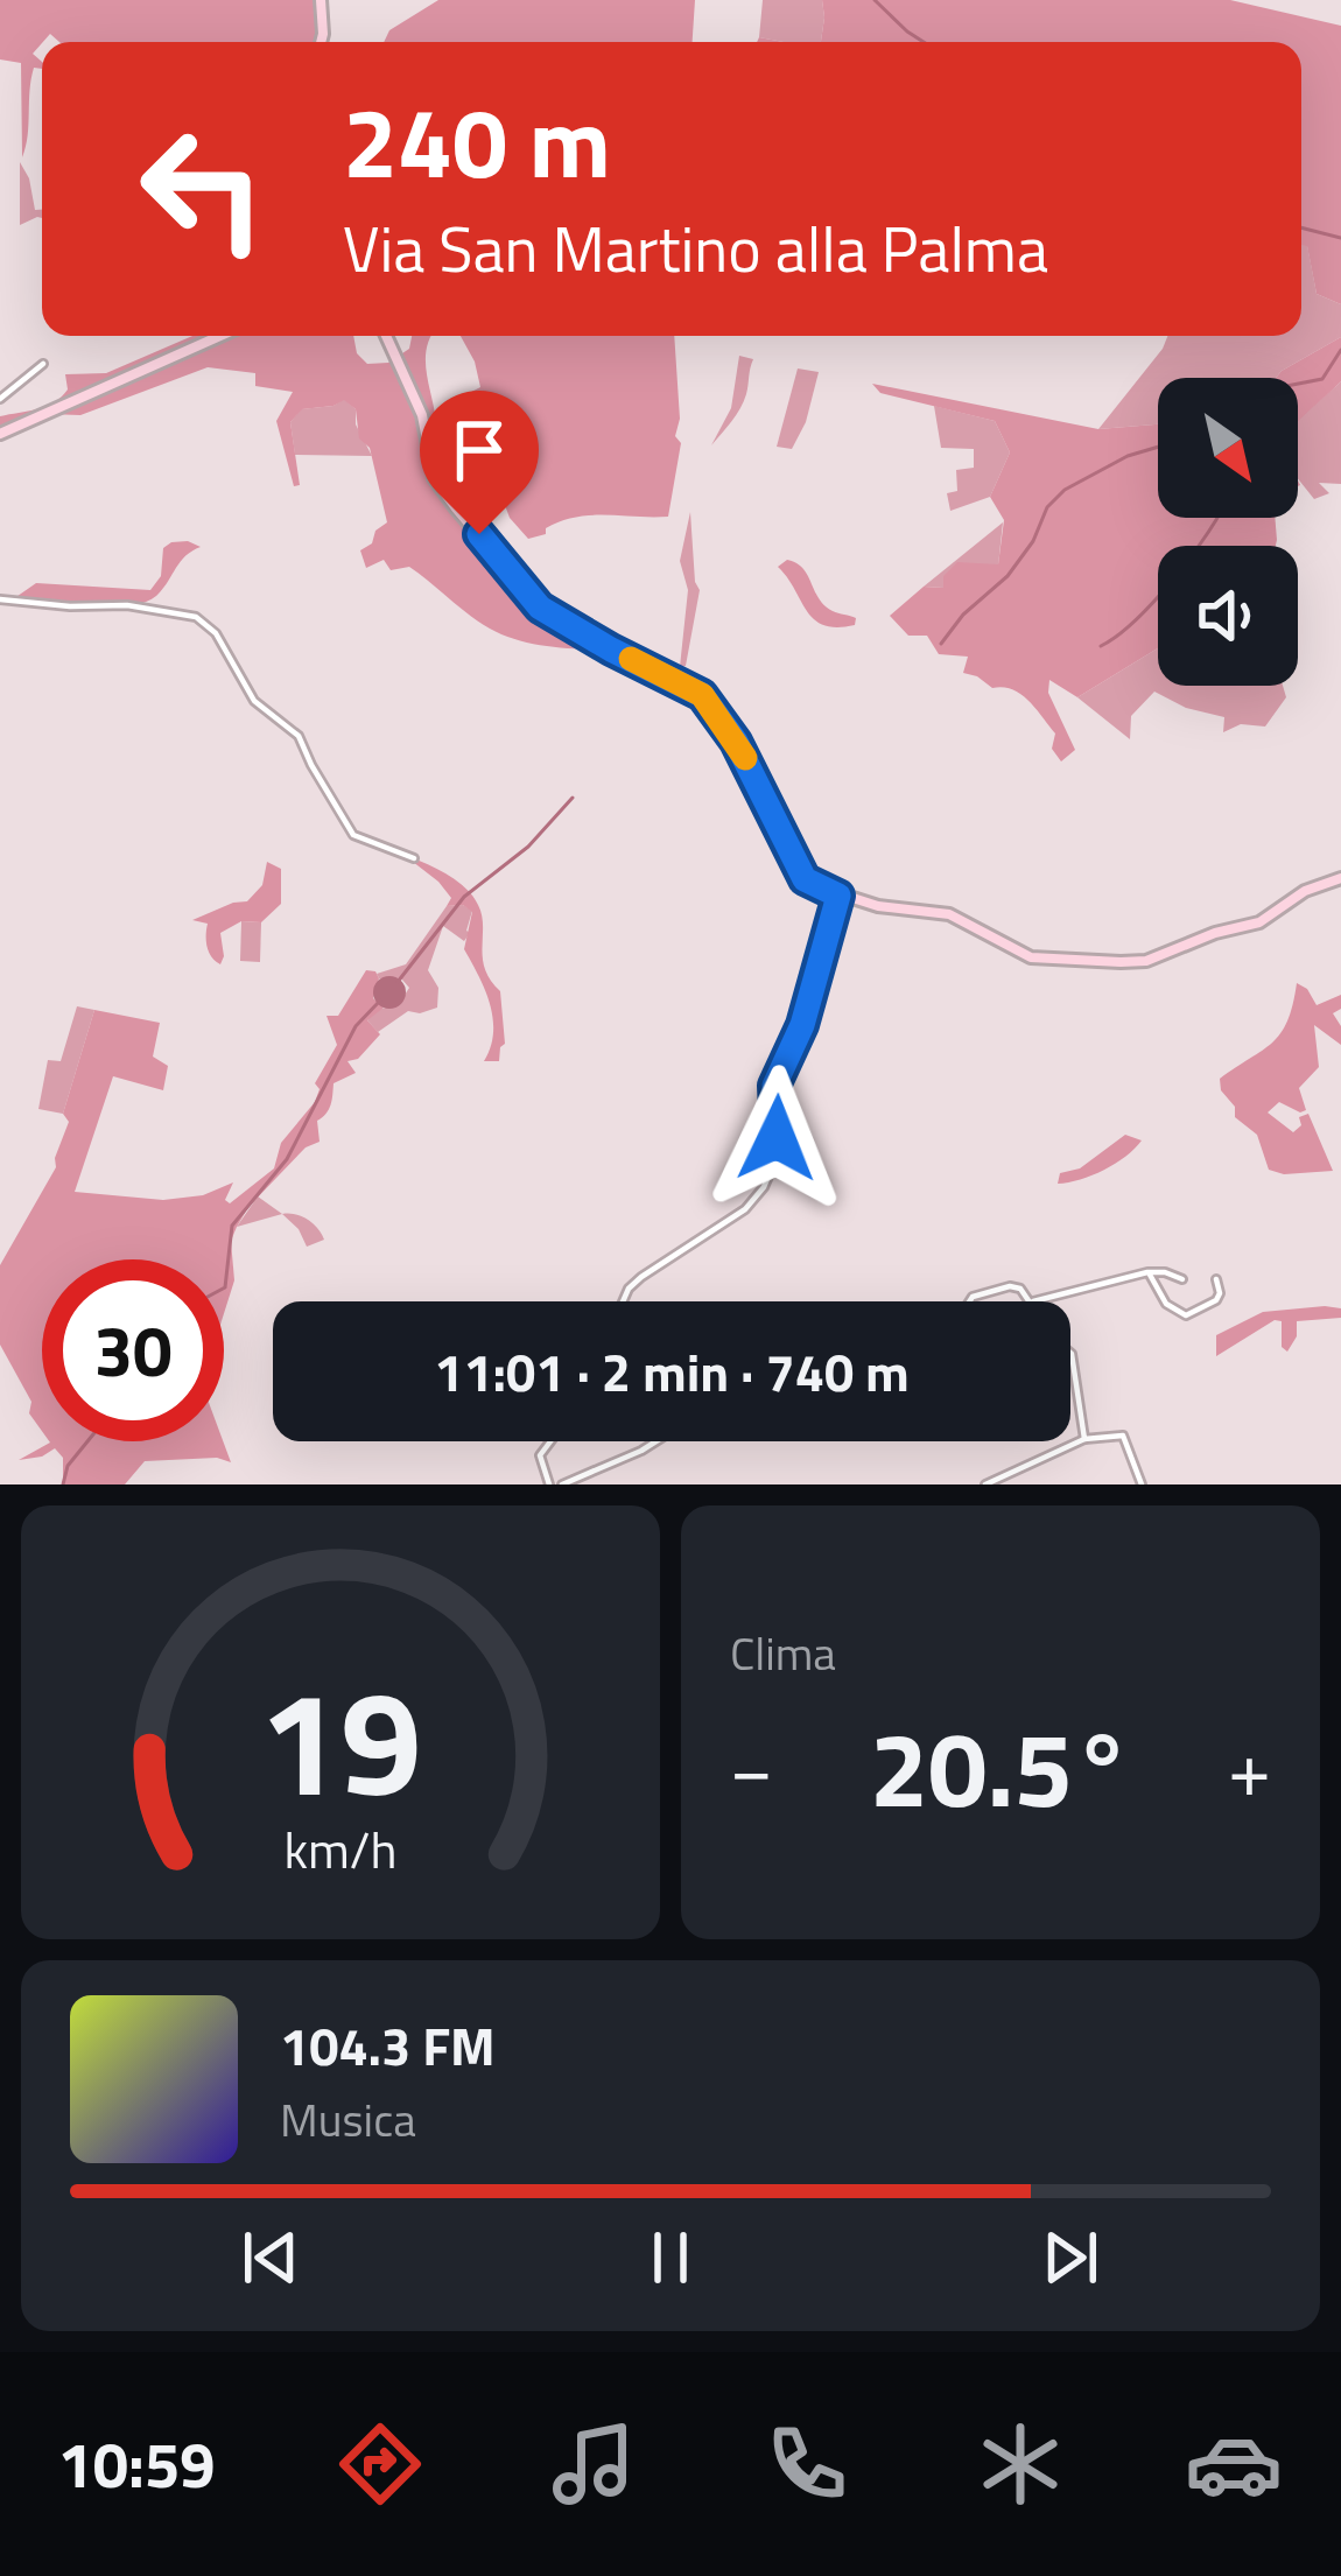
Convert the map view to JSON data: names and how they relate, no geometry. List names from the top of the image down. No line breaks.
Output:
{"north":"bottom right","page":{"turn":["240 m","Via San Martino alla Palma"],"limit":"30","trip":"11:01 · 2 min · 740 m","tile":"Clima","heat":["−","20.5°","+"],"song":["104.3 FM","Musica"],"tabs":"10:59","gauge":["19","km/h"]}}
